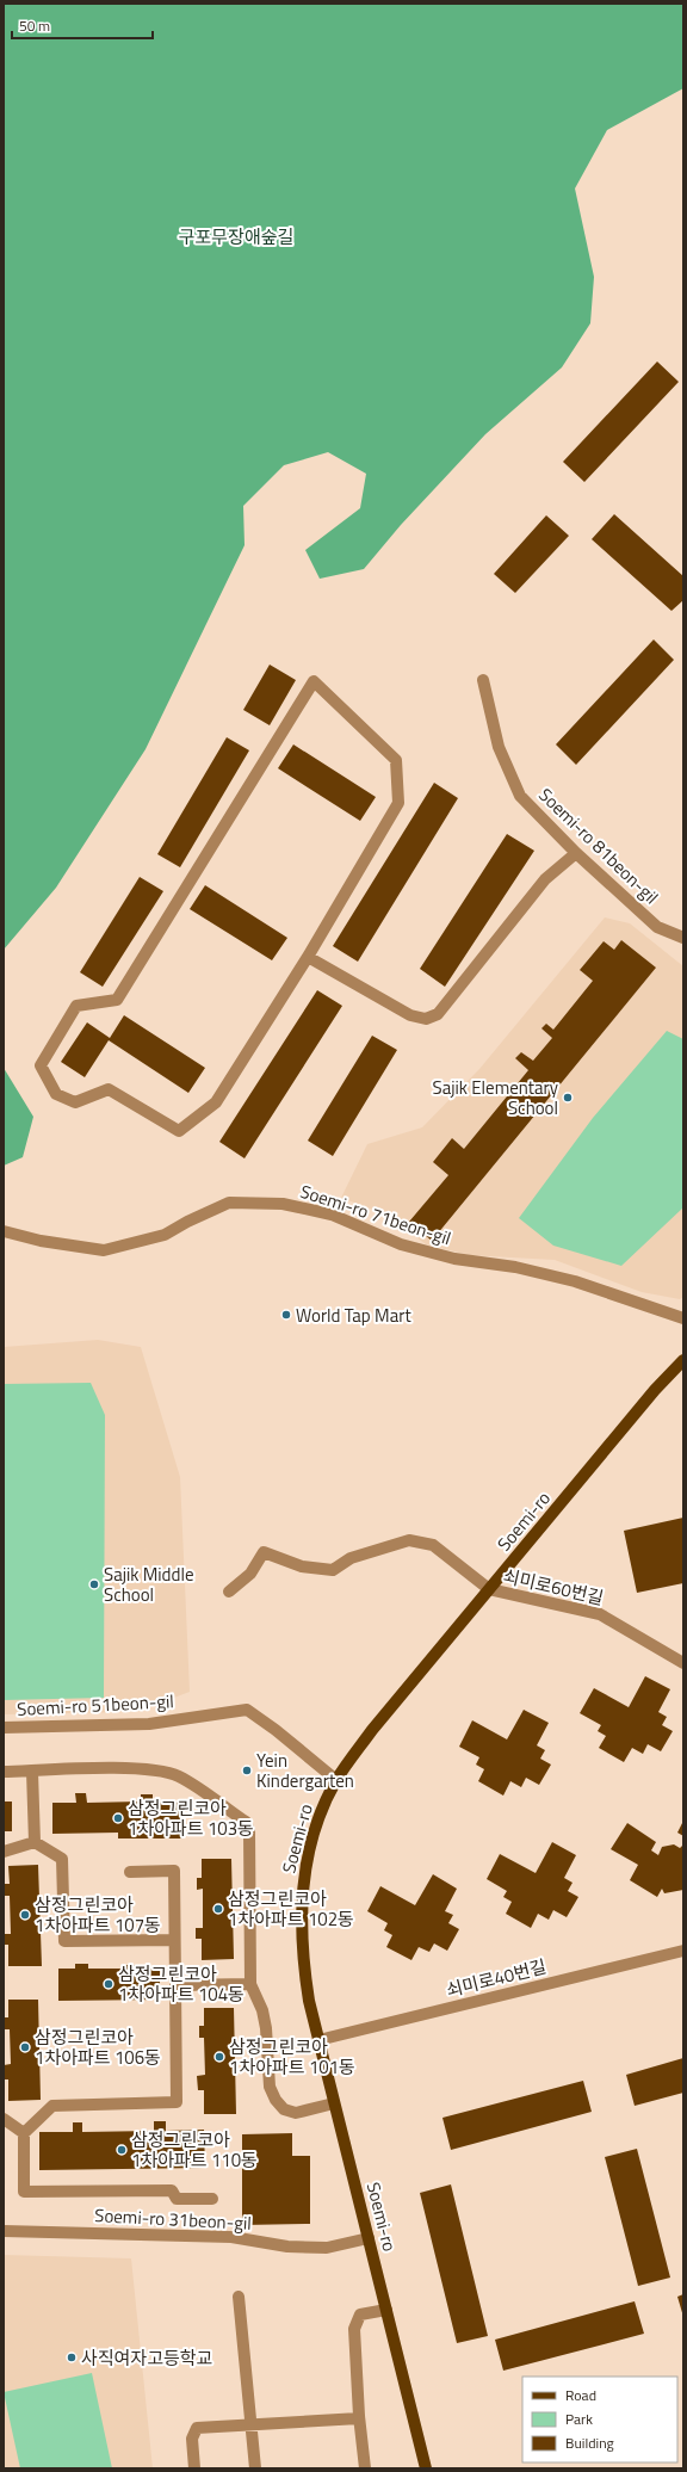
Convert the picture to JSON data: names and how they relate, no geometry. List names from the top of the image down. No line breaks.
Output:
{"streets":{"main road":["Soemi-ro"],"street":["Soemi-ro 81beon-gil","Soemi-ro 71beon-gil","쇠미로60번길","Soemi-ro 51beon-gil","쇠미로40번길","Soemi-ro 31beon-gil"]},"crossings":[["Soemi-ro","쇠미로60번길"],["Soemi-ro","Soemi-ro 51beon-gil"],["Soemi-ro","쇠미로40번길"],["Soemi-ro","Soemi-ro 31beon-gil"]],"parks":["구포무장애숲길"],"places":["Sajik Elementary School","World Tap Mart","Sajik Middle School","Yein Kindergarten","삼정그린코아 1차아파트 103동","삼정그린코아 1차아파트 102동","삼정그린코아 1차아파트 107동","삼정그린코아 1차아파트 104동","삼정그린코아 1차아파트 106동","삼정그린코아 1차아파트 101동","삼정그린코아 1차아파트 110동","사직여자고등학교"],"legend":["Road","Park","Building"],"scale_bar":"50 m"}
